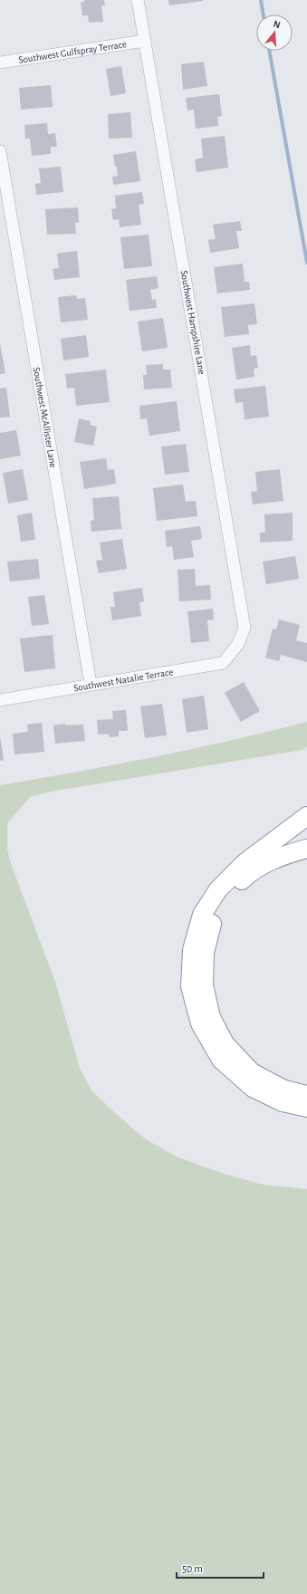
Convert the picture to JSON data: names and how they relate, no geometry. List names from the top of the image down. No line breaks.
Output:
{"streets":{"street":["Southwest Gulfspray Terrace","Southwest Hampshire Lane","Southwest McAllister Lane","Southwest Natalie Terrace"]},"crossings":[["Southwest Gulfspray Terrace","Southwest Hampshire Lane"],["Southwest Hampshire Lane","Southwest Natalie Terrace"],["Southwest McAllister Lane","Southwest Natalie Terrace"]],"scale_bar":"50 m","north":"top"}
